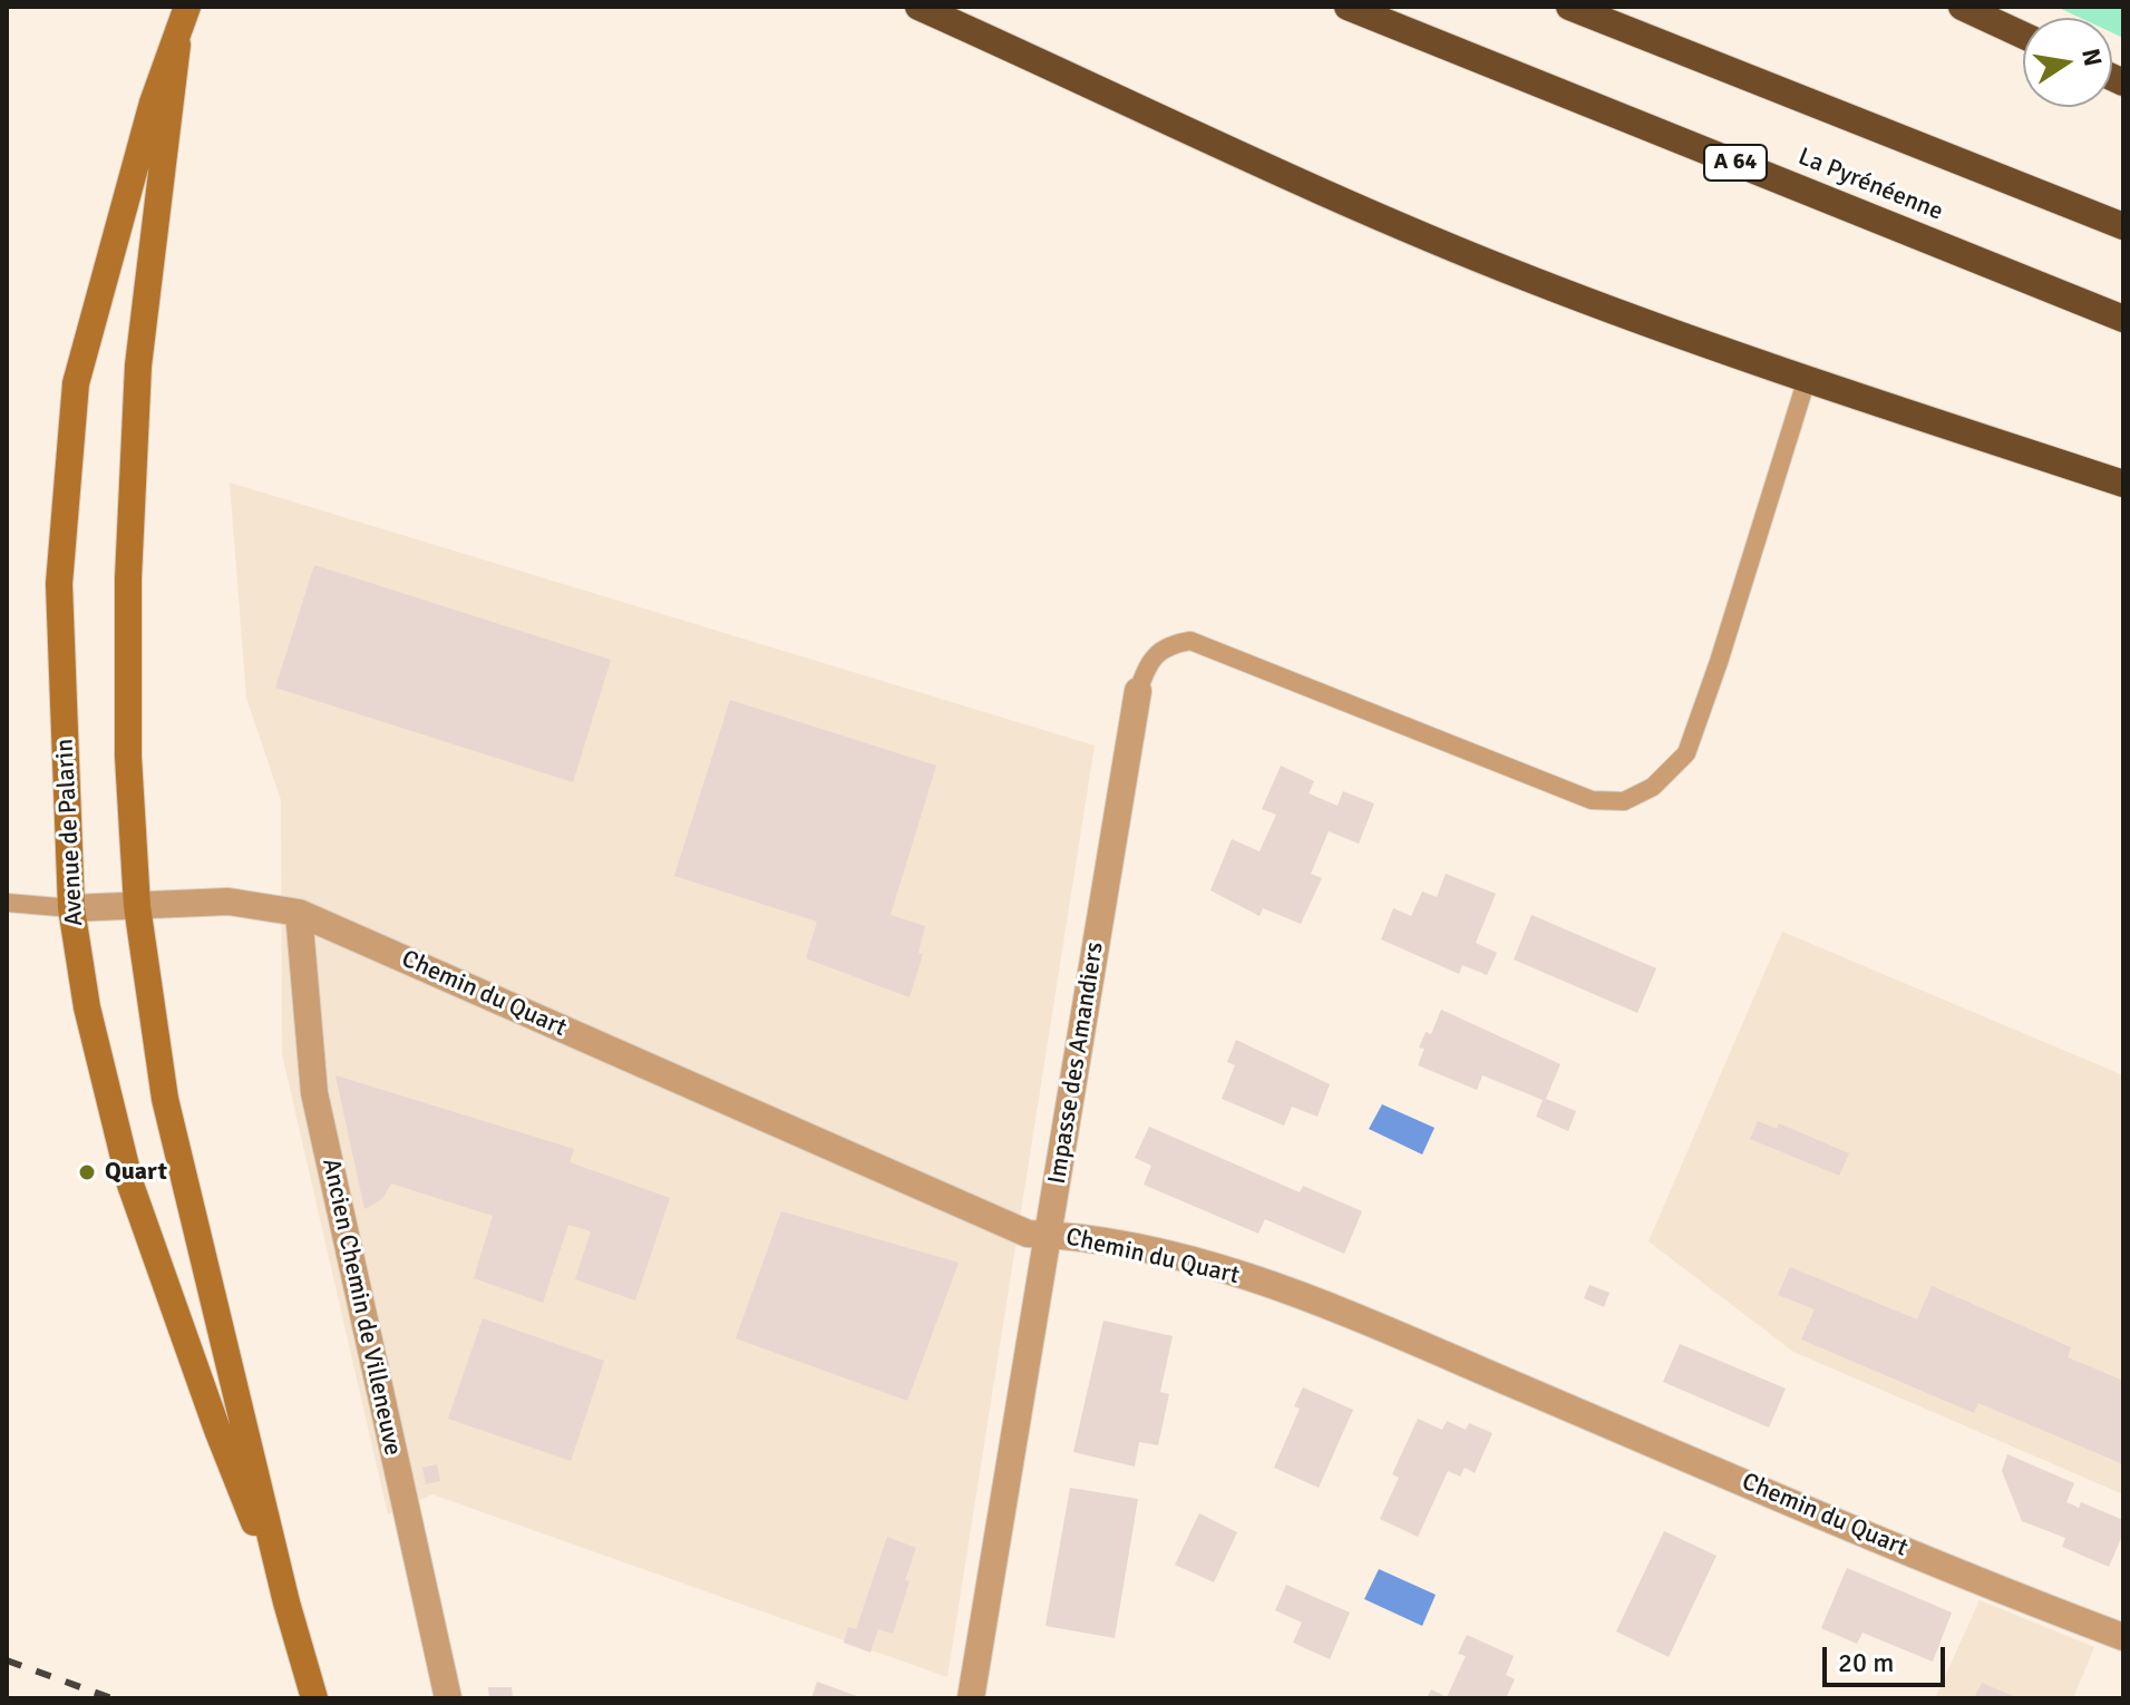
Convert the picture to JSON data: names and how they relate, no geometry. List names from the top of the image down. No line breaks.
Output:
{"streets":{"highway":["A 64","La Pyrénéenne"],"main road":["Avenue de Palarin"],"street":["Chemin du Quart","Impasse des Amandiers","Ancien Chemin de Villeneuve"]},"crossings":[["Avenue de Palarin","Chemin du Quart"],["Chemin du Quart","Impasse des Amandiers"],["Chemin du Quart","Ancien Chemin de Villeneuve"]],"places":["Quart"],"scale_bar":"20 m","north":"right"}
